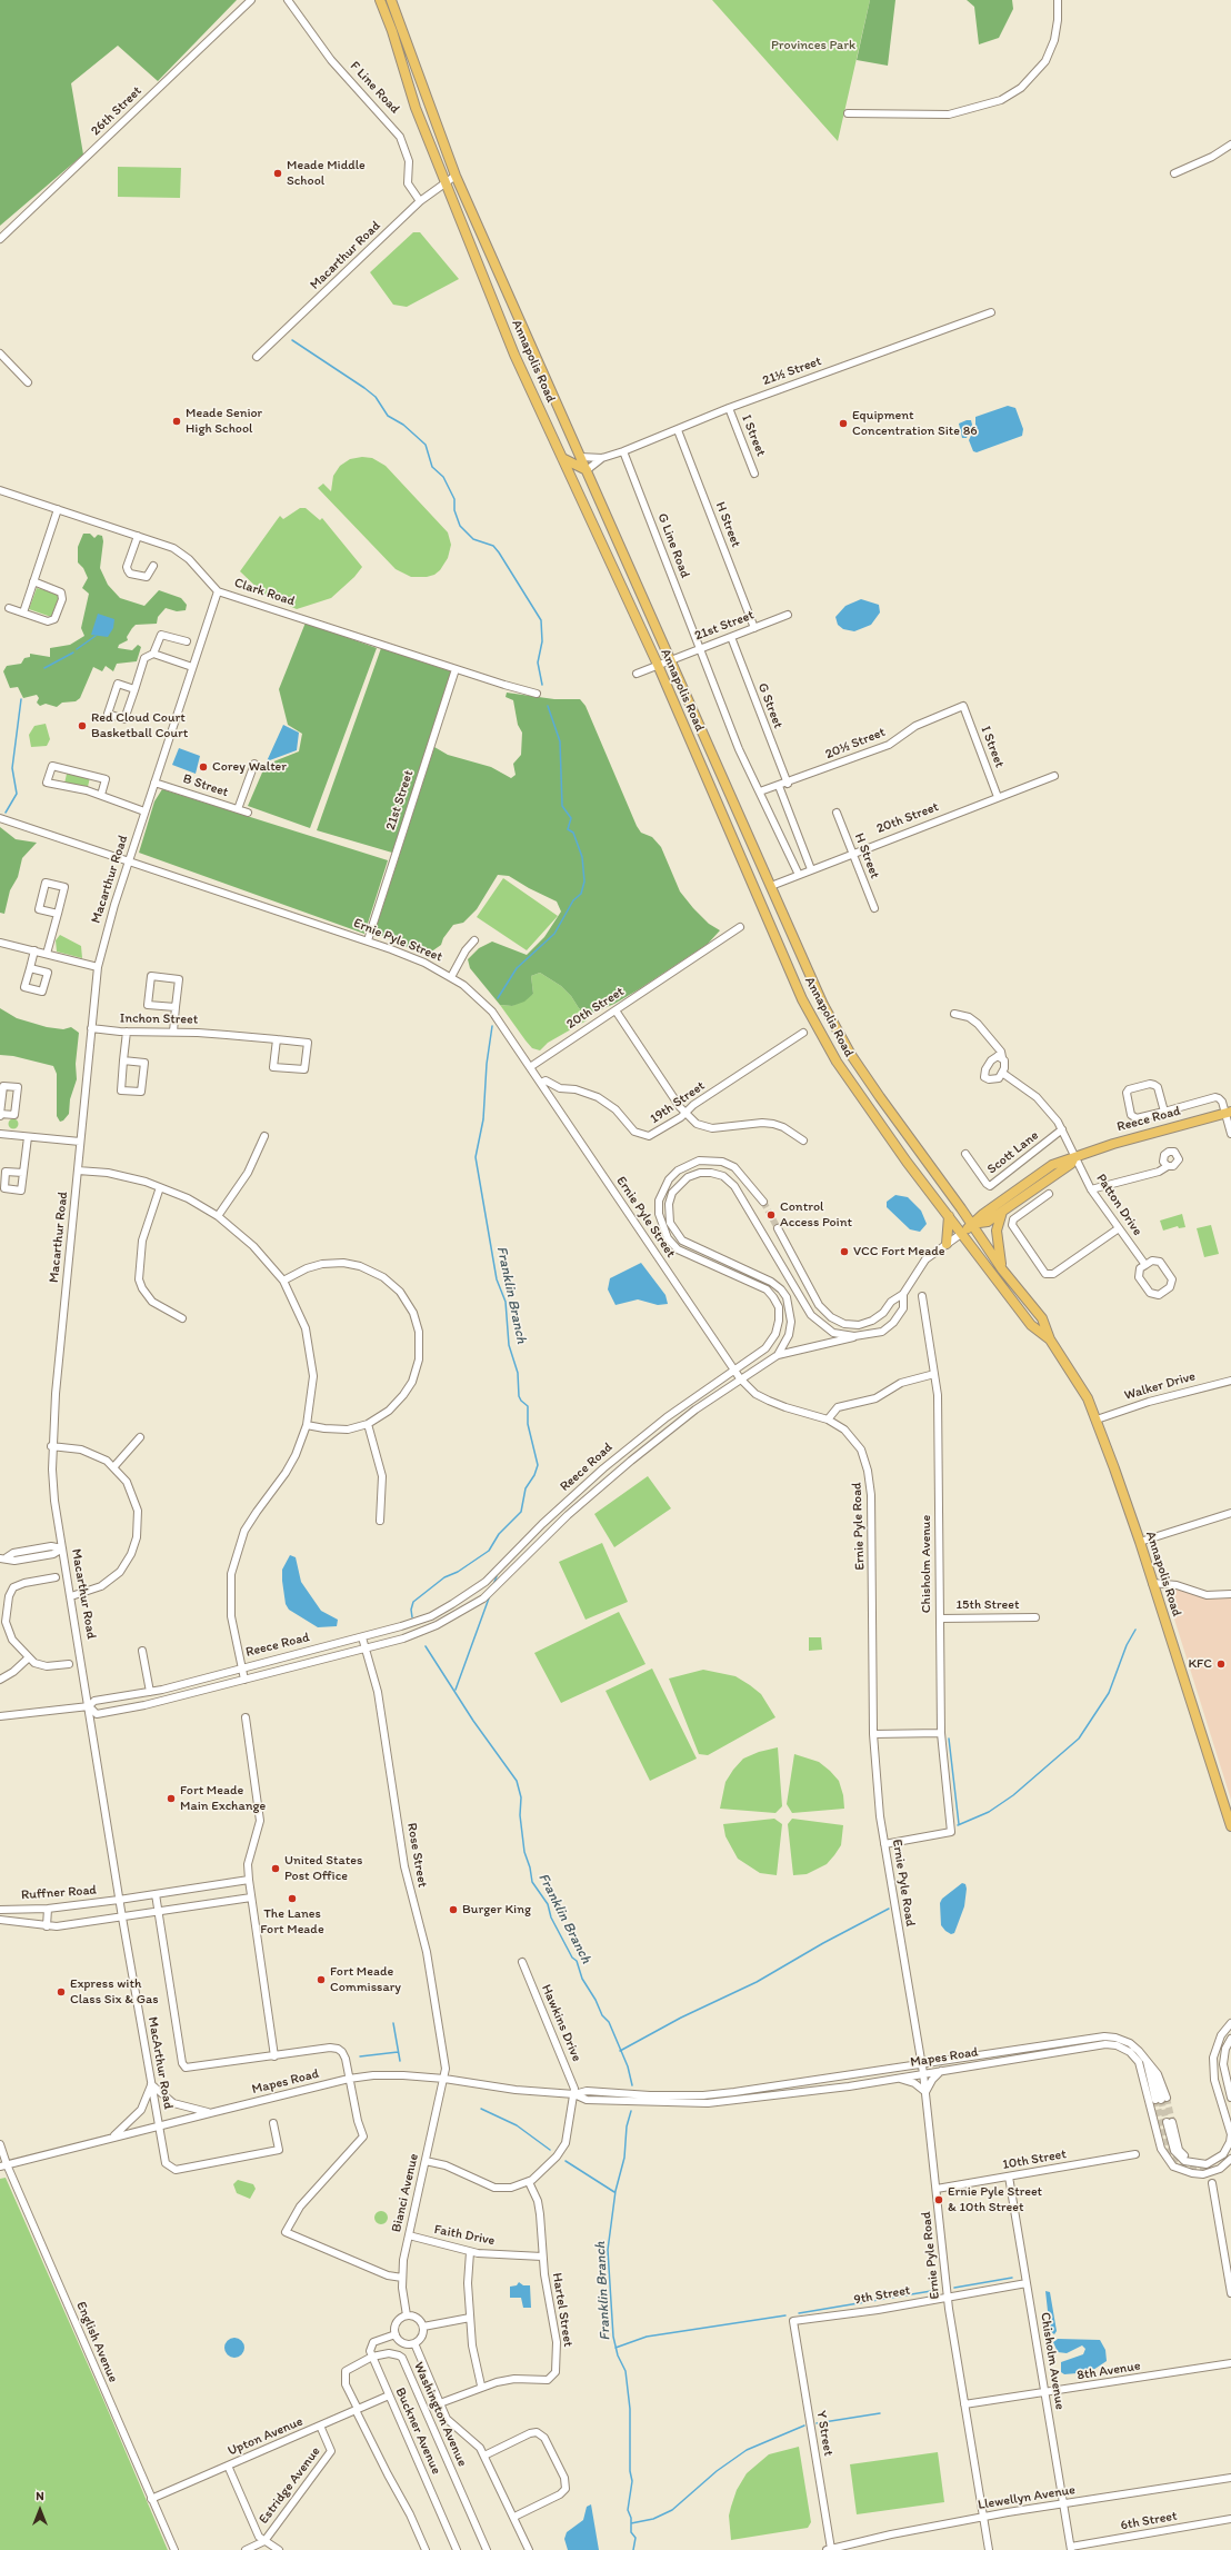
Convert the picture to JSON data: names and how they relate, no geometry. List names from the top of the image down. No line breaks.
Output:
{"streets":{"main road":["Annapolis Road","Reece Road"],"street":["F Line Road","26th Street","Macarthur Road","21½ Street","I Street","H Street","G Line Road","Clark Road","21st Street","G Street","20½ Street","B Street","20th Street","Ernie Pyle Street","Inchon Street","19th Street","Scott Lane","Patton Drive","Walker Drive","Ernie Pyle Road","Chisholm Avenue","15th Street","Rose Street","Ruffner Road","Hawkins Drive","Mapes Road","MacArthur Road","10th Street","Bianci Avenue","Faith Drive","9th Street","Hartel Street","English Avenue","8th Avenue","Washington Avenue","Buckner Avenue","Y Street","Upton Avenue","Estridge Avenue","Llewellyn Avenue","6th Street"]},"crossings":[["F Line Road","Macarthur Road"],["Macarthur Road","Annapolis Road"],["Macarthur Road","Clark Road"],["Macarthur Road","B Street"],["Macarthur Road","Ernie Pyle Street"],["Macarthur Road","Inchon Street"],["Macarthur Road","Reece Road"],["Macarthur Road","Ruffner Road"],["Macarthur Road","MacArthur Road"],["Annapolis Road","21½ Street"],["Annapolis Road","21st Street"],["Annapolis Road","20th Street"],["Annapolis Road","Reece Road"],["Annapolis Road","Walker Drive"],["21½ Street","I Street"],["21½ Street","H Street"],["21½ Street","G Line Road"],["I Street","20½ Street"],["I Street","20th Street"],["H Street","21st Street"],["H Street","20th Street"],["G Line Road","21st Street"],["Clark Road","21st Street"],["21st Street","G Street"],["21st Street","Ernie Pyle Street"],["G Street","20½ Street"],["20th Street","Ernie Pyle Street"],["Ernie Pyle Street","19th Street"],["Ernie Pyle Street","Ernie Pyle Road"],["Reece Road","Patton Drive"],["Reece Road","Ernie Pyle Road"],["Reece Road","Rose Street"],["Scott Lane","Patton Drive"],["Ernie Pyle Road","Chisholm Avenue"],["Ernie Pyle Road","Mapes Road"],["Ernie Pyle Road","10th Street"],["Ernie Pyle Road","9th Street"],["Ernie Pyle Road","8th Avenue"],["Ernie Pyle Road","Llewellyn Avenue"],["Chisholm Avenue","15th Street"],["Chisholm Avenue","10th Street"],["Chisholm Avenue","9th Street"],["Chisholm Avenue","8th Avenue"],["Chisholm Avenue","Llewellyn Avenue"],["Chisholm Avenue","6th Street"],["Rose Street","Mapes Road"],["Rose Street","Bianci Avenue"],["Ruffner Road","MacArthur Road"],["Hawkins Drive","Mapes Road"],["Mapes Road","MacArthur Road"],["Mapes Road","Bianci Avenue"],["Mapes Road","English Avenue"],["Bianci Avenue","Faith Drive"],["Faith Drive","Hartel Street"],["9th Street","Y Street"],["English Avenue","Upton Avenue"],["Washington Avenue","Buckner Avenue"],["Washington Avenue","Upton Avenue"],["Buckner Avenue","Upton Avenue"],["Y Street","Llewellyn Avenue"],["Upton Avenue","Estridge Avenue"]],"water":["Franklin Branch"],"parks":["Provinces Park"],"places":["Meade Middle School","Meade Senior High School","Equipment Concentration Site 86","Red Cloud Court Basketball Court","Corey Walter","Control Access Point","VCC Fort Meade","KFC","Fort Meade Main Exchange","United States Post Office","The Lanes Fort Meade","Burger King","Fort Meade Commissary","Express with Class Six & Gas","Ernie Pyle Street & 10th Street"],"north":"top"}
